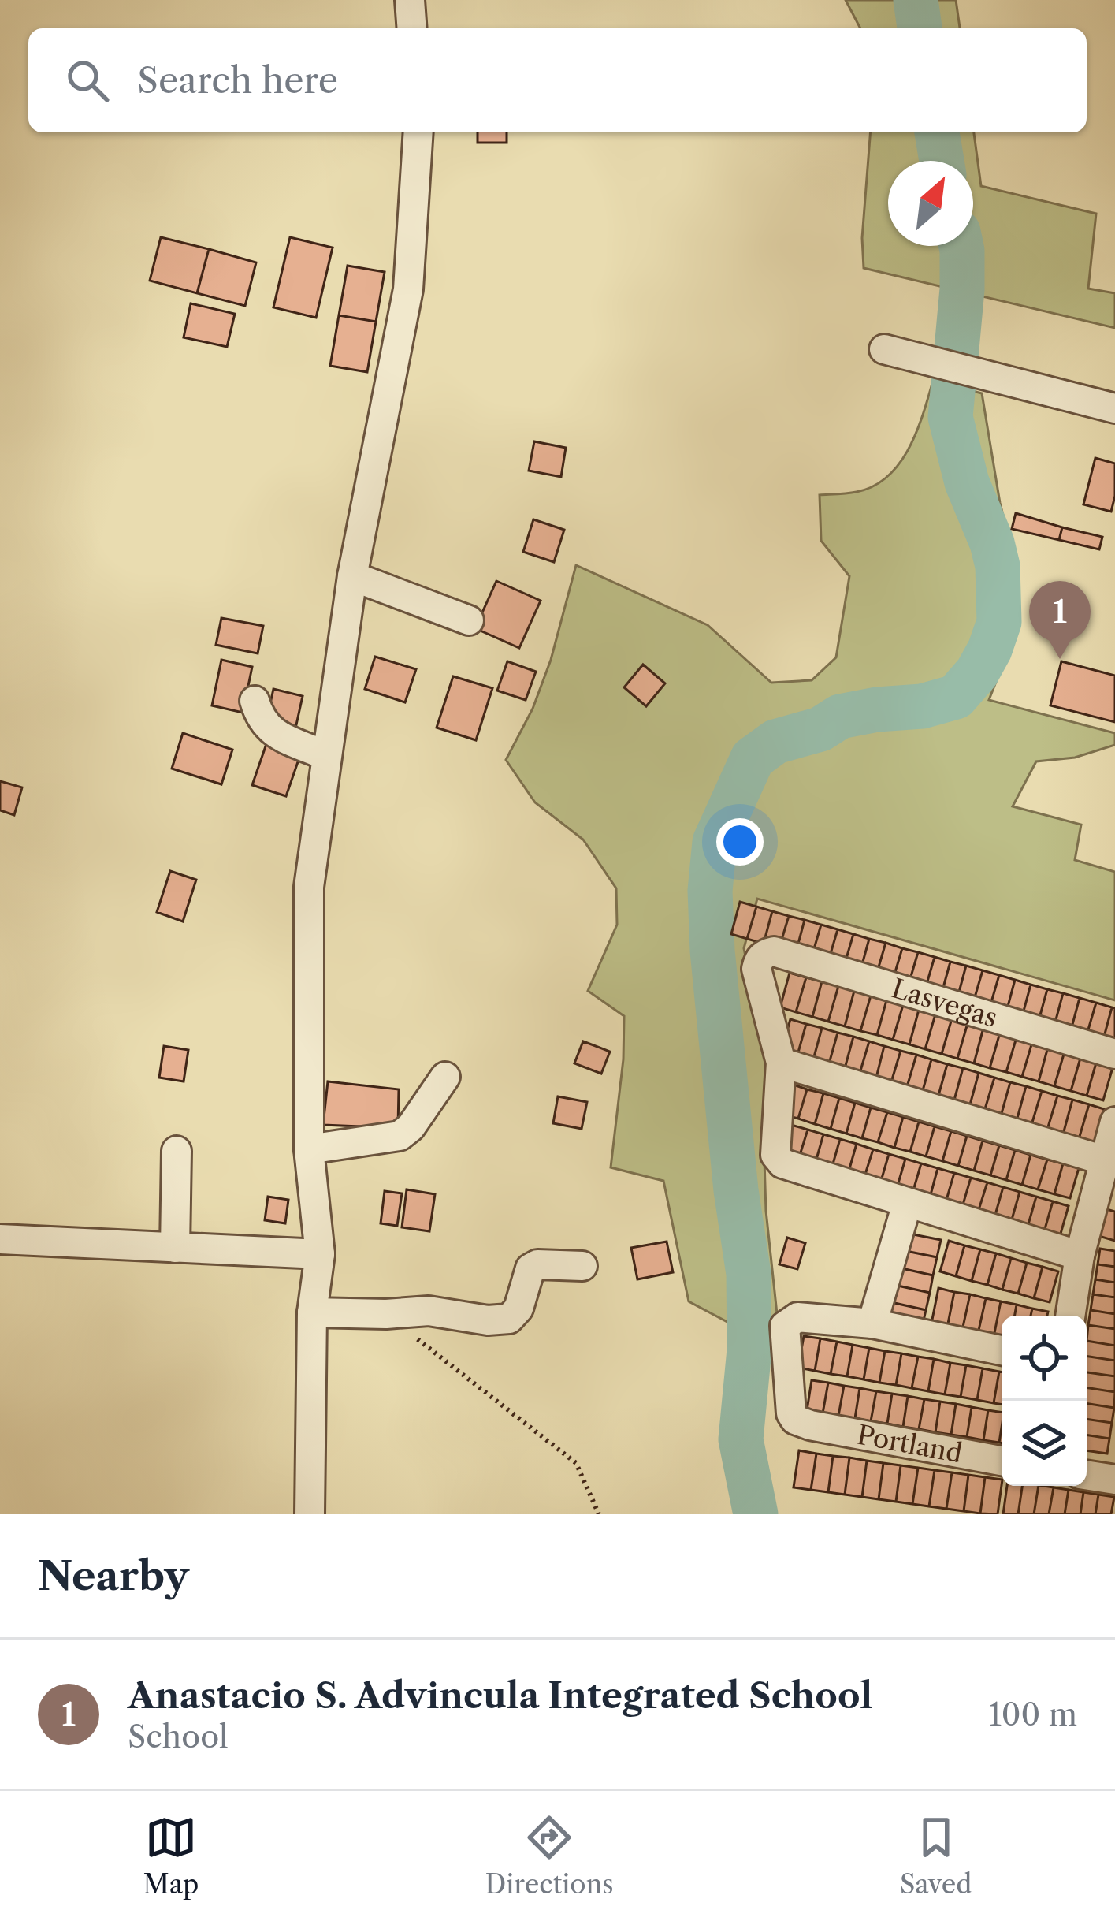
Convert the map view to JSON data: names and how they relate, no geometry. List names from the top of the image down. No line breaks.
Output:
{"streets":{"street":["Lasvegas","Portland"]},"north":"top right","page":{"search":"Search here","pins":"1","heading":"Nearby","list":[{"mark":"1","name":"Anastacio S. Advincula Integrated School","note":"School","value":"100 m"}],"nav":["Map","Directions","Saved"]}}
